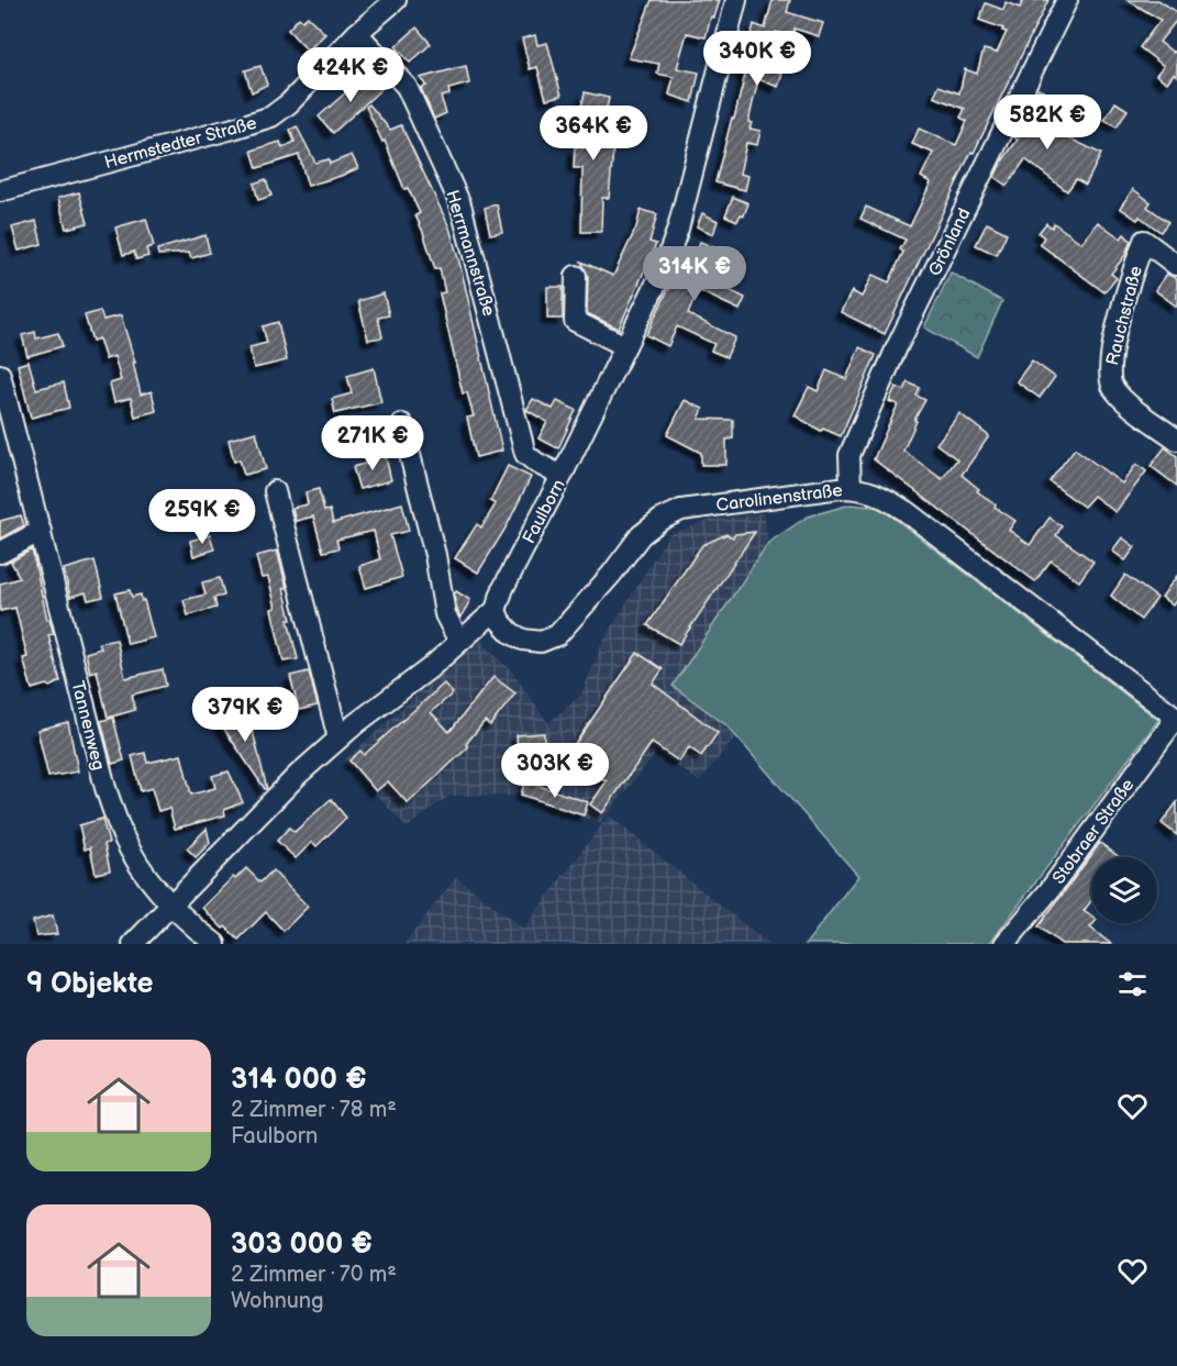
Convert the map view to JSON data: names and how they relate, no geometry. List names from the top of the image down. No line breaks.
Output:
{"streets":{"street":["Hermstedter Straße","Grönland","Herrmannstraße","Rauchstraße","Carolinenstraße","Faulborn","Tannenweg","Stobraer Straße"]},"crossings":[["Hermstedter Straße","Herrmannstraße"],["Grönland","Carolinenstraße"],["Herrmannstraße","Faulborn"],["Carolinenstraße","Faulborn"],["Carolinenstraße","Stobraer Straße"],["Faulborn","Tannenweg"]],"page":{"price":["340K €","424K €","582K €","364K €","314K €","271K €","259K €","379K €","303K €"],"heading":"9 Objekte","list":[{"name":"314 000 €","note":"2 Zimmer · 78 m² · Faulborn"},{"name":"303 000 €","note":"2 Zimmer · 70 m² · Wohnung"}]}}
